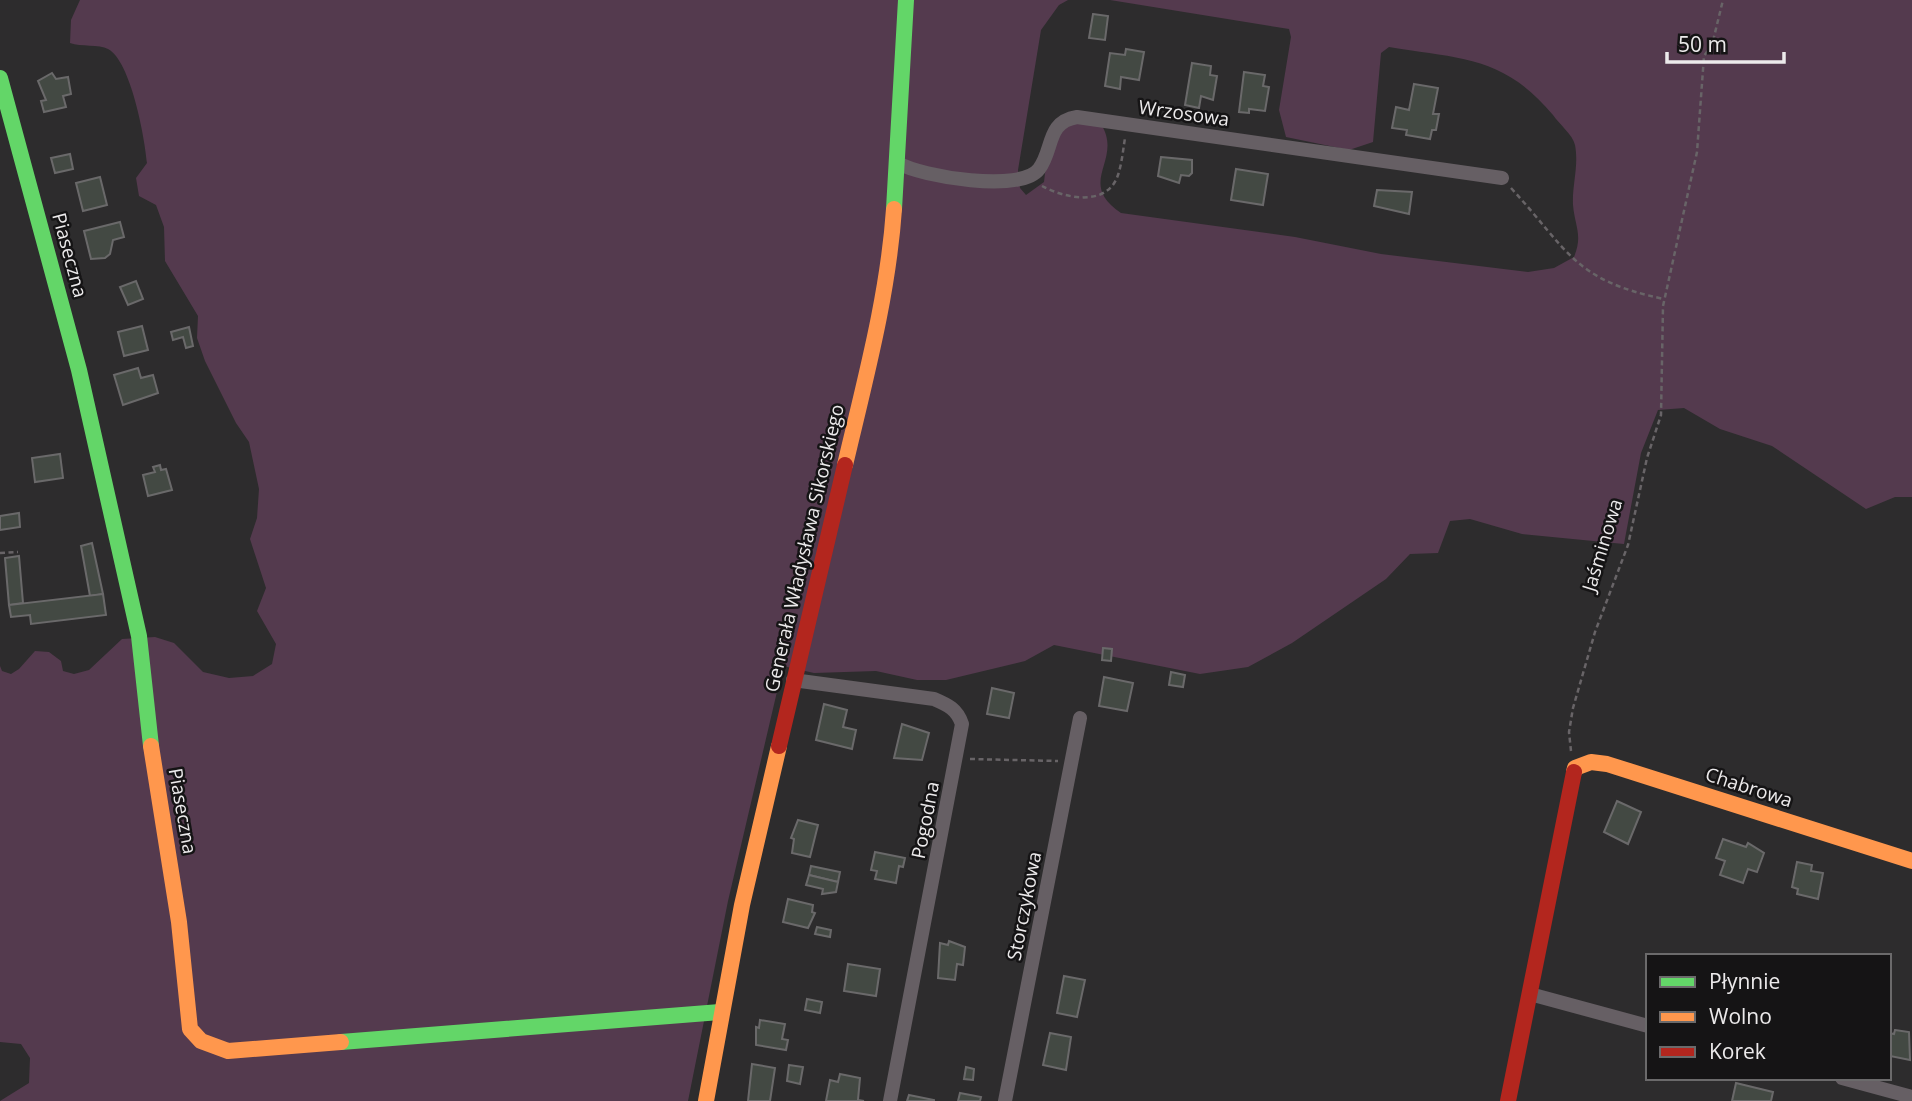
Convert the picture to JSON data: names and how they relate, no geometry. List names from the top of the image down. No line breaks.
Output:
{"streets":{"street":["Wrzosowa","Piaseczna","Generała Władysława Sikorskiego","Chabrowa","Pogodna","Storczykowa"],"path":["Jaśminowa"]},"crossings":[["Piaseczna","Generała Władysława Sikorskiego"],["Jaśminowa","Chabrowa"],["Generała Władysława Sikorskiego","Pogodna"]],"legend":["Płynnie","Wolno","Korek"],"scale_bar":"50 m"}
